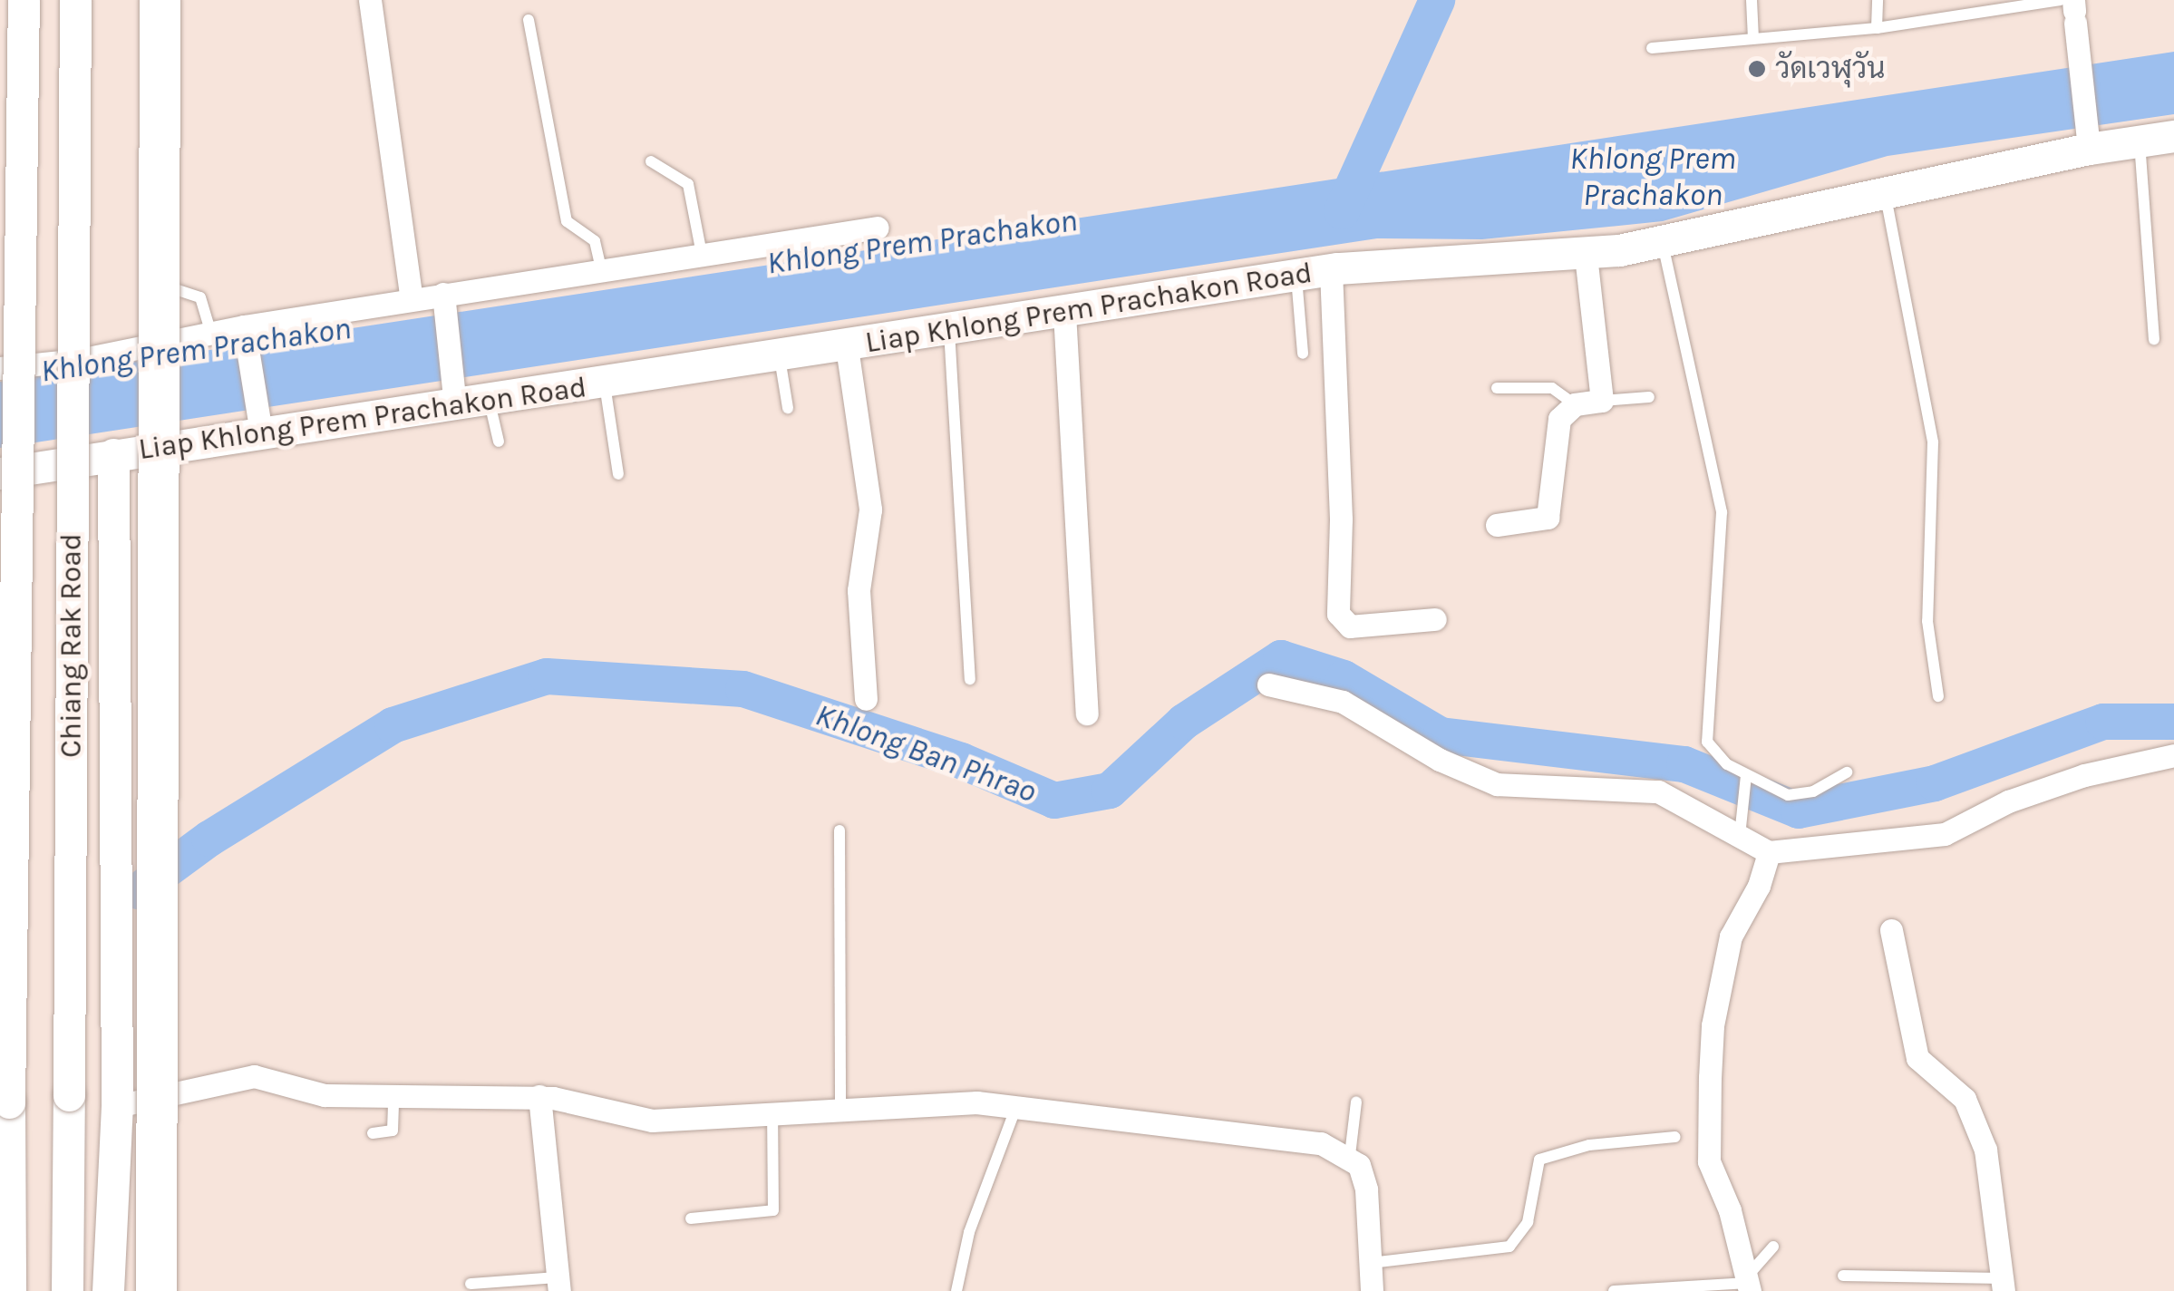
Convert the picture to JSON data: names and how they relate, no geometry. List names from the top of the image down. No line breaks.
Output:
{"streets":{"main road":["Liap Khlong Prem Prachakon Road","Chiang Rak Road"]},"water":["Khlong Prem Prachakon","Khlong Ban Phrao"],"places":["วัดเวฬุวัน"]}
